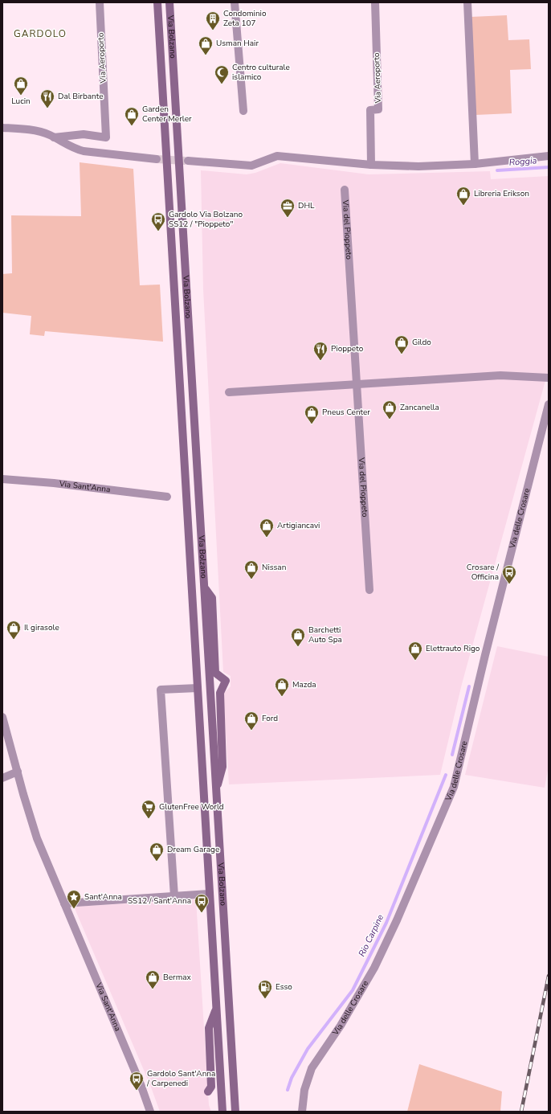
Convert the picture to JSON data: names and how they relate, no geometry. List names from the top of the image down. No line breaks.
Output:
{"streets":{"main road":["Via Bolzano"],"street":["Via Aeroporto","Via del Pioppeto","Via Sant'Anna","Via delle Crosare"]},"districts":["GARDOLO"],"water":["Roggia","Rio Carpine"],"places":{"building":["Condominio Zeta 107"],"shop":["Usman Hair","Lucin","Garden Center Merler","Libreria Erikson","Gildo","Zancanella","Pneus Center","Artigiancavi","Nissan","Il girasole","Barchetti Auto Spa","Elettrauto Rigo","Mazda","Ford","Dream Garage","Bermax"],"mosque":["Centro culturale islamico"],"restaurant":["Dal Birbante","Pioppeto"],"office":["DHL"],"bus stop":["Gardolo Via Bolzano SS12 / \"Pioppeto\"","Crosare / Officina","SS12 / Sant'Anna","Gardolo Sant'Anna / Carpenedi"],"supermarket":["GlutenFree World"],"place":["Sant'Anna"],"fuel station":["Esso"]}}
